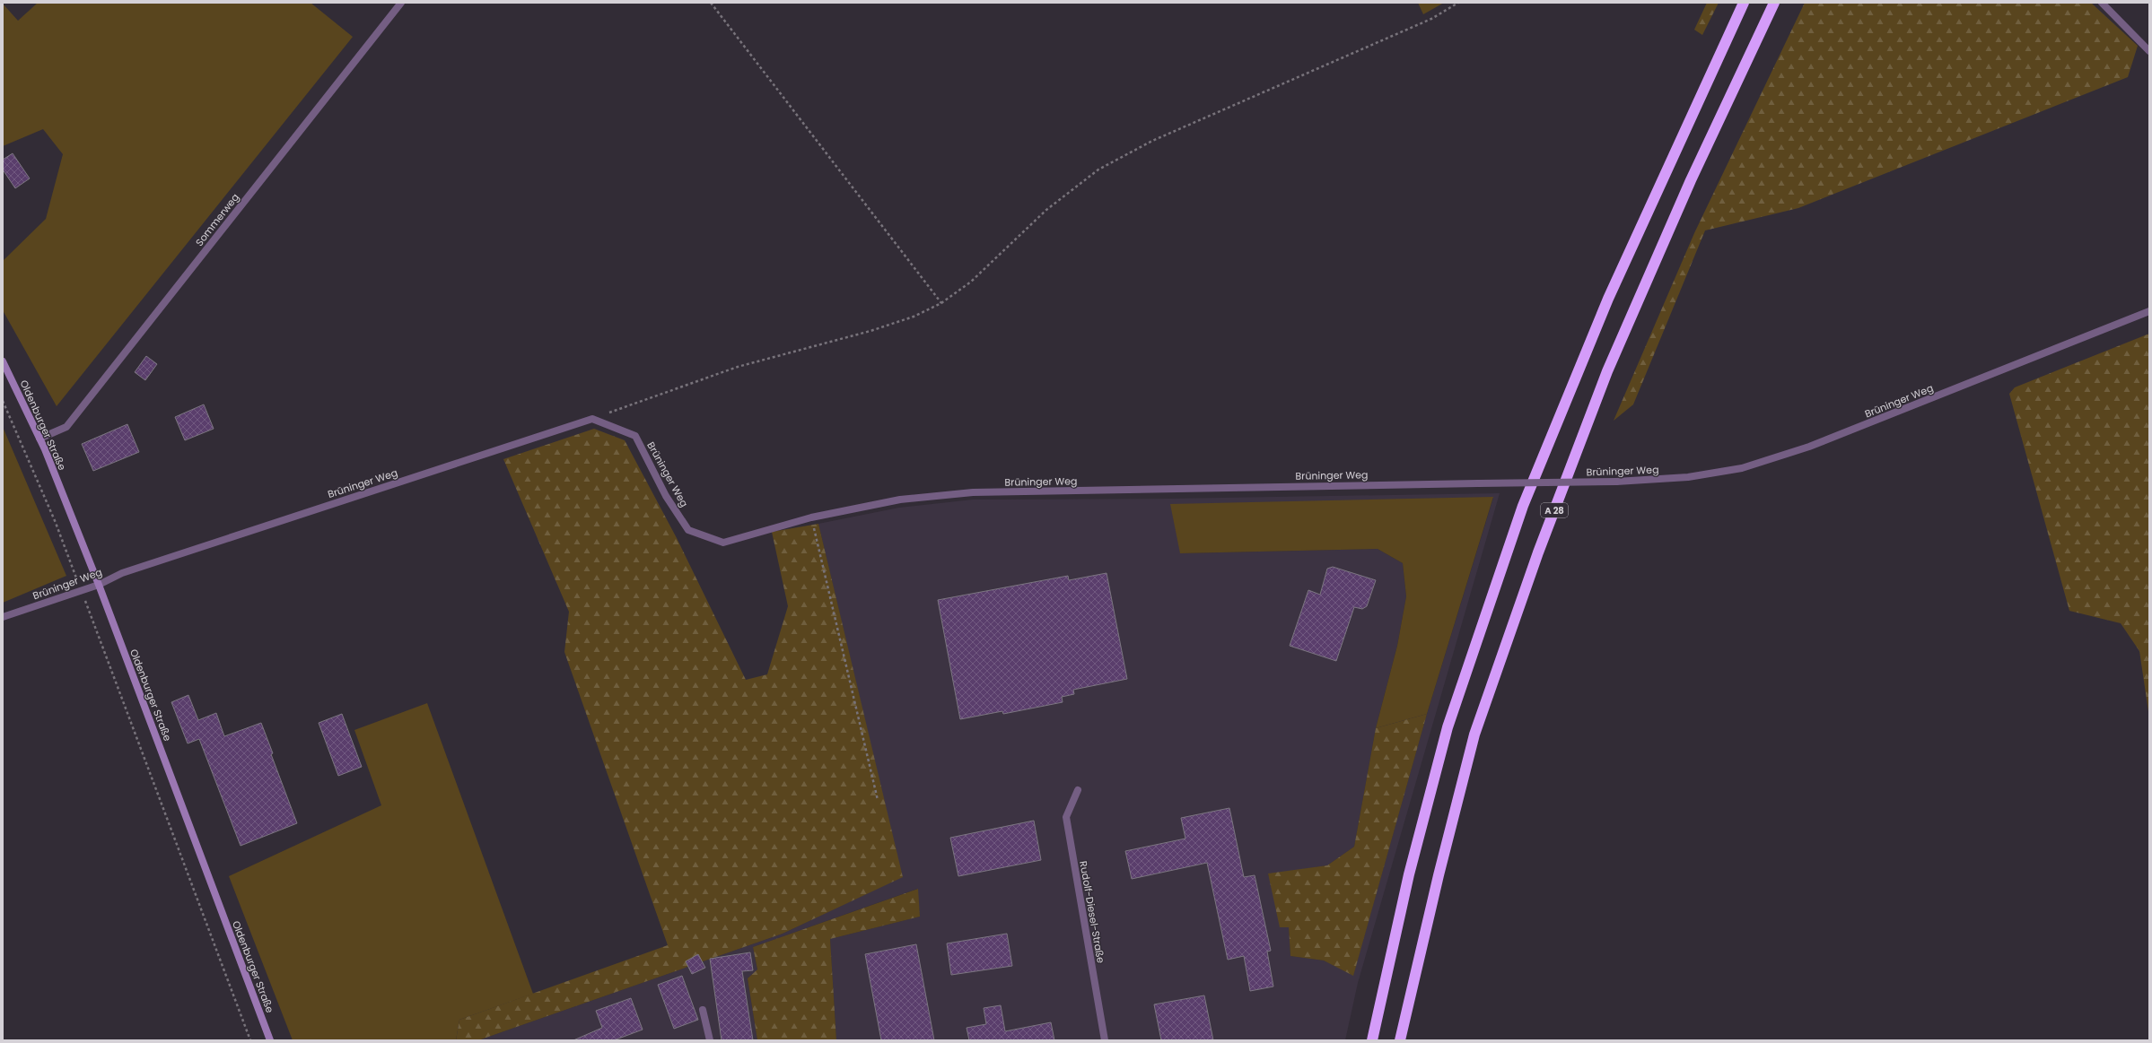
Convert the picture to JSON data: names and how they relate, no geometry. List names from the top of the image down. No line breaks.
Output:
{"streets":{"highway":["A 28"],"main road":["Oldenburger Straße"],"street":["Sommerweg","Brüninger Weg","Rudolf-Diesel-Straße"]},"crossings":[["Sommerweg","Oldenburger Straße"],["Brüninger Weg","Oldenburger Straße"]]}
